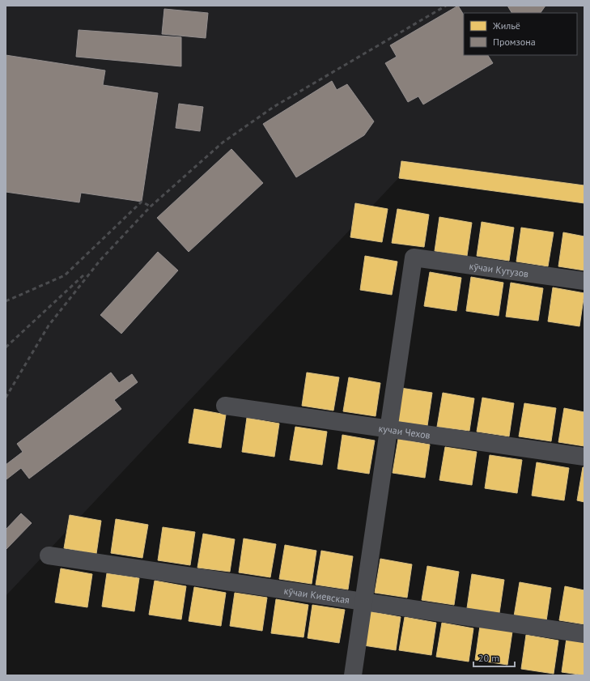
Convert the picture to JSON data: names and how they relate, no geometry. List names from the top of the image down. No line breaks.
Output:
{"streets":{"street":["кӯчаи Кутузов","кучаи Чехов","кӯчаи Киевская"]},"crossings":[["кӯчаи Кутузов","кучаи Чехов"]],"legend":["Жильё","Промзона"],"scale_bar":"20 m"}
